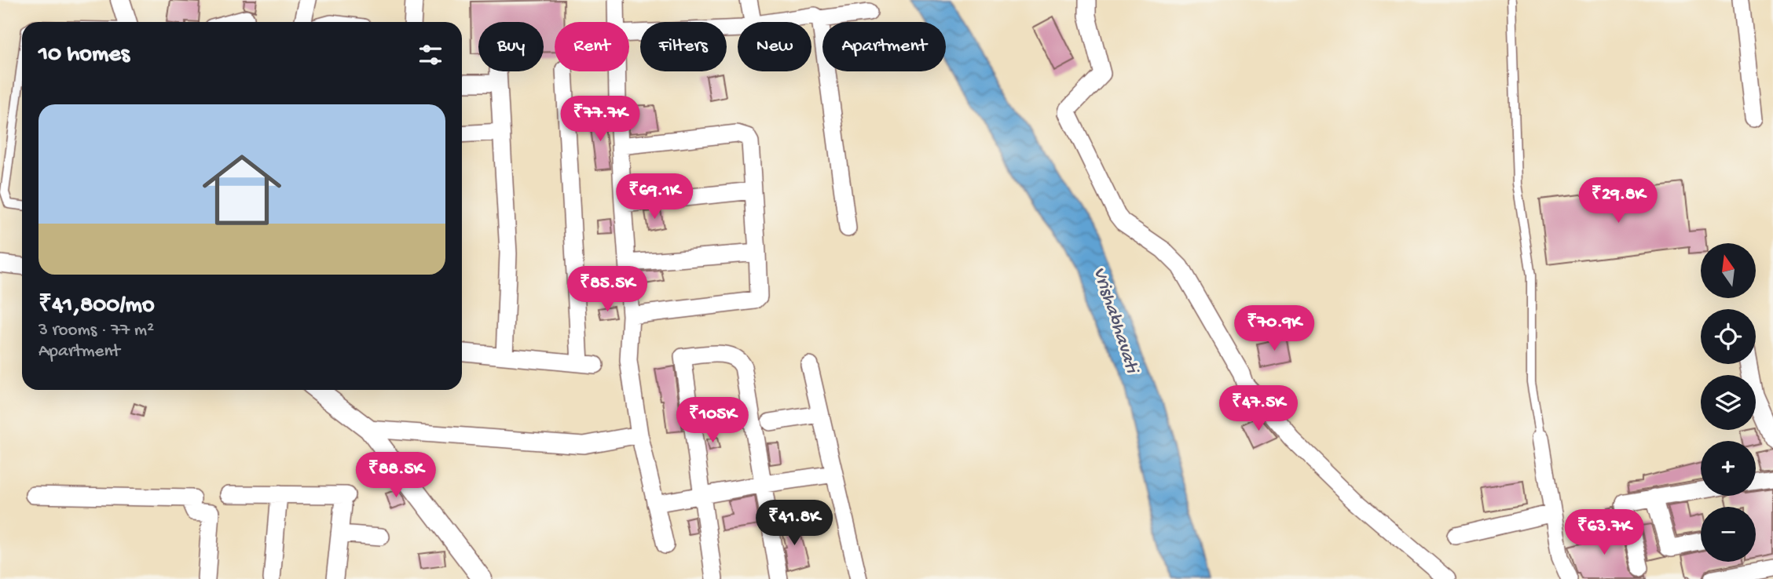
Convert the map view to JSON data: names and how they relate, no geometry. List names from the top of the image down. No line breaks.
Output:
{"water":["Vrishabhavati"],"north":"top","page":{"chip":["Buy","Rent","Filters","New","Apartment"],"heading":"10 homes","list":[{"name":"₹41,800/mo","note":"3 rooms · 77 m² · Apartment"}],"price":["₹77.7K","₹69.1K","₹29.8K","₹85.5K","₹70.9K","₹47.5K","₹105K","₹88.5K","₹41.8K","₹63.7K"],"map_buttons":["+","−"]}}
